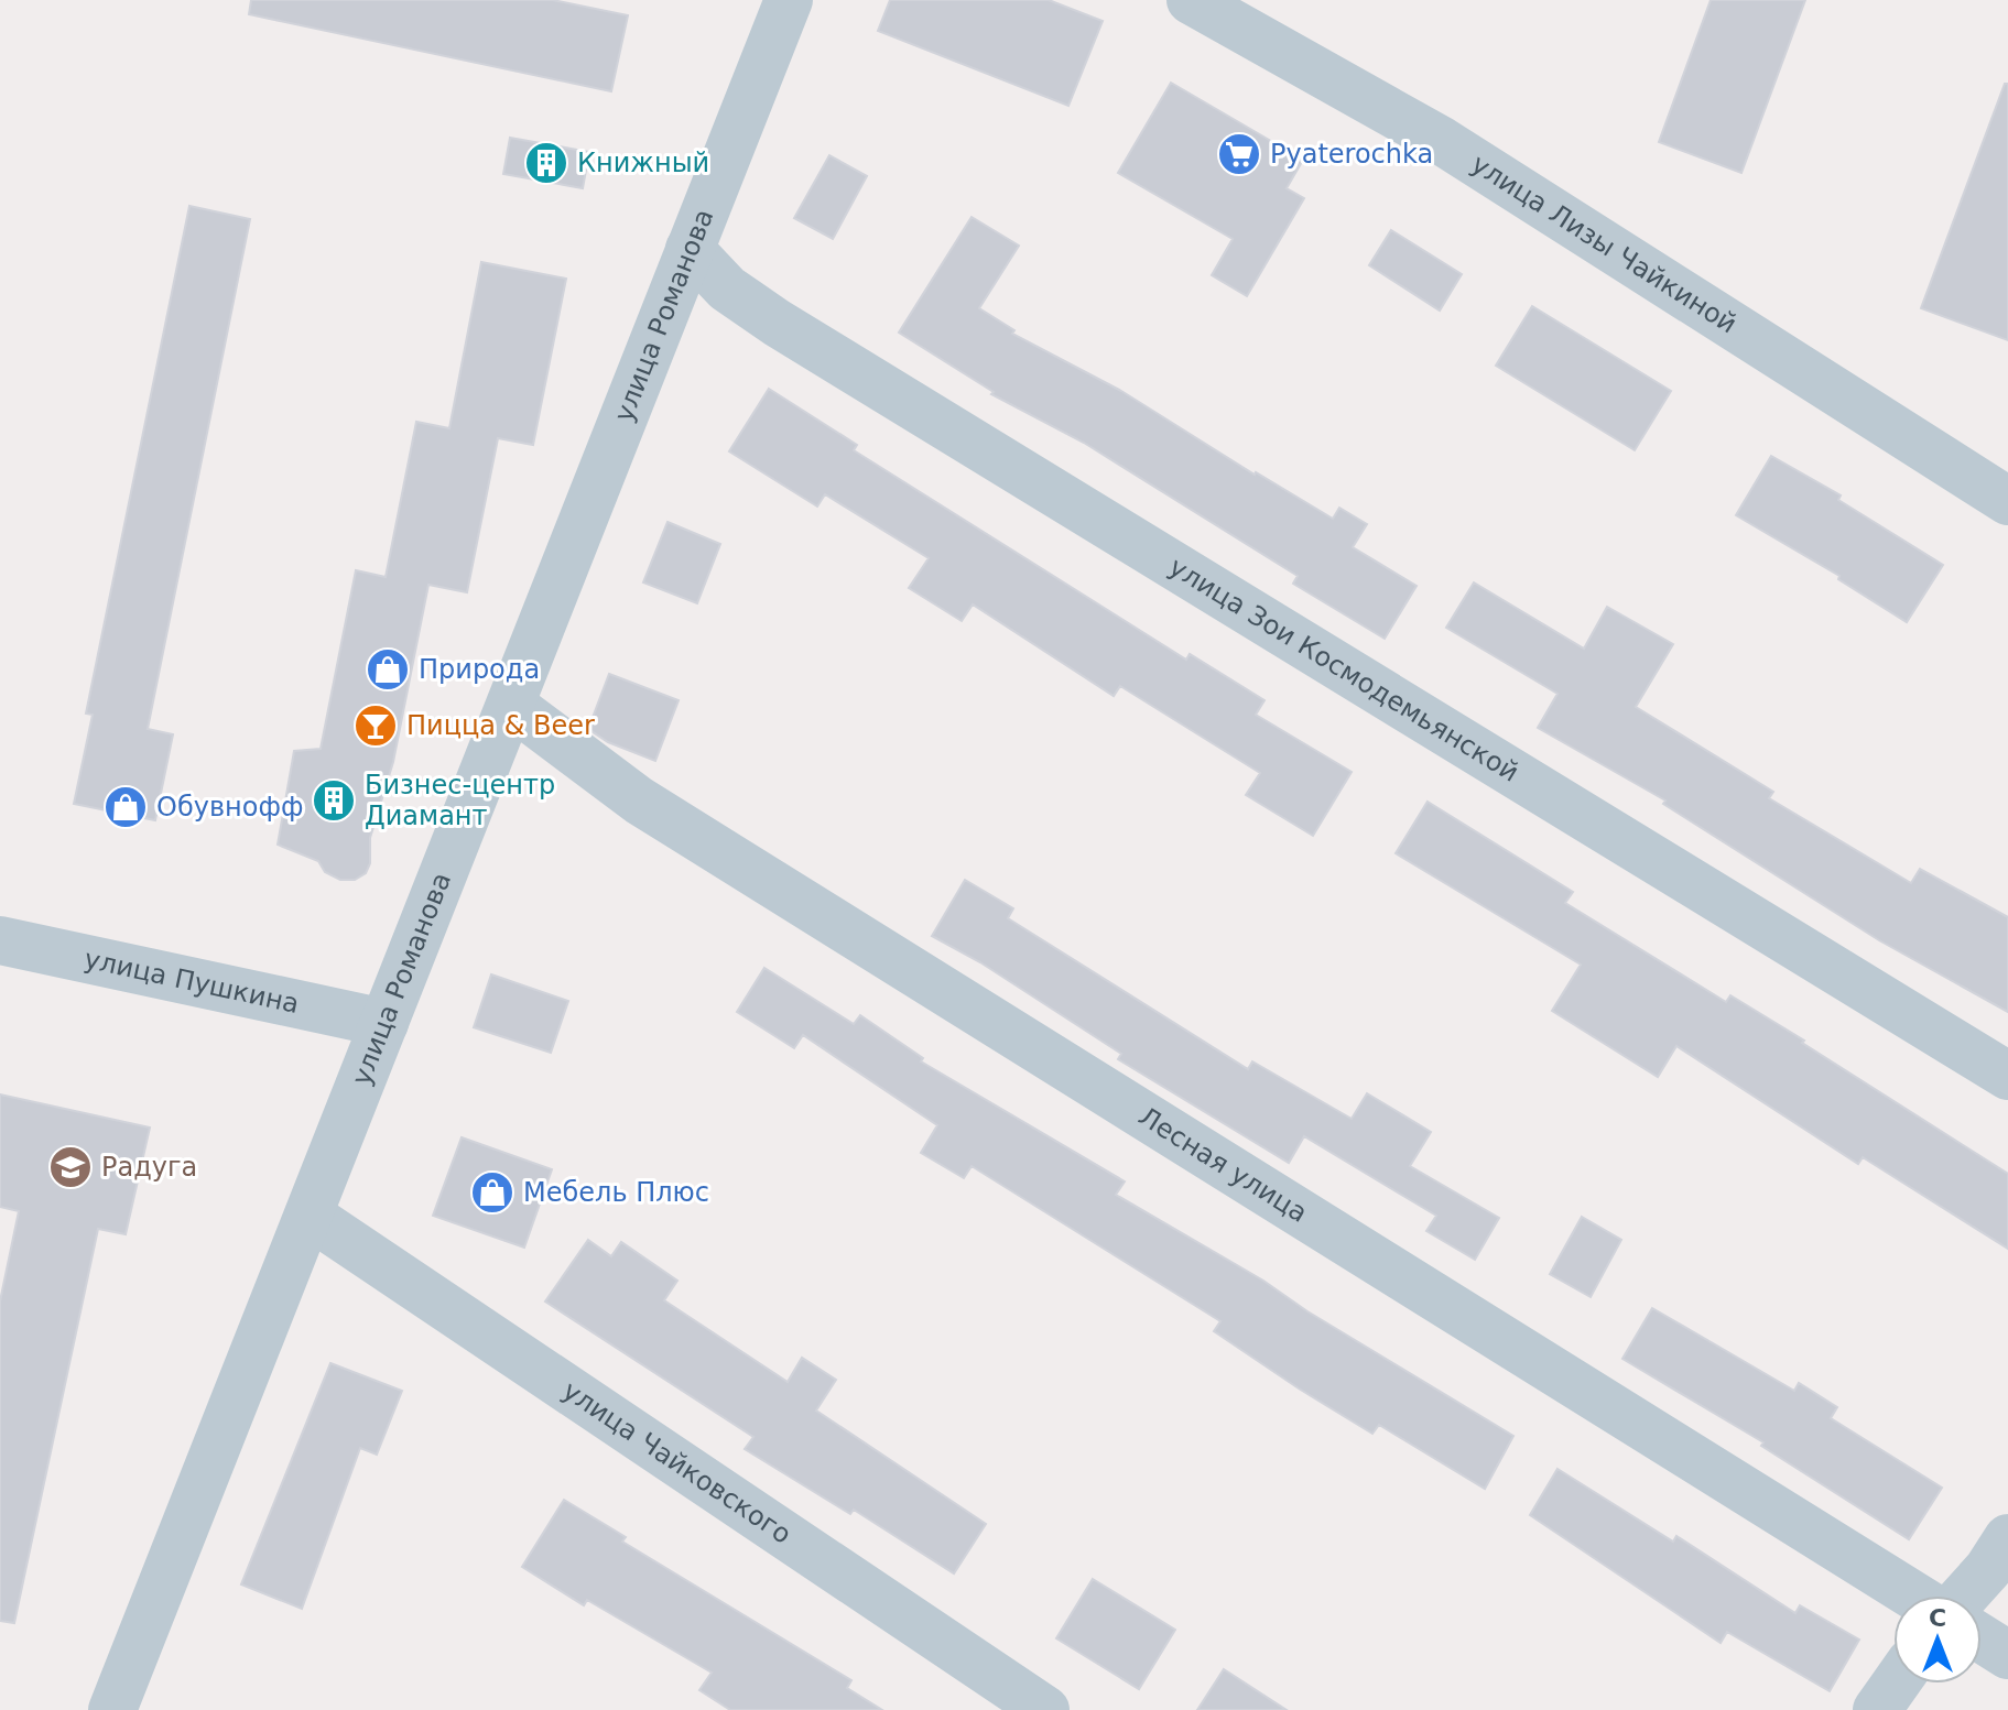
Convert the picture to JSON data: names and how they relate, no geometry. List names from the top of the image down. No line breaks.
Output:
{"streets":{"street":["улица Лизы Чайкиной","улица Романова","улица Зои Космодемьянской","улица Пушкина","Лесная улица","улица Чайковского"]},"crossings":[["улица Романова","улица Зои Космодемьянской"],["улица Романова","улица Пушкина"],["улица Романова","Лесная улица"],["улица Романова","улица Чайковского"]],"places":{"supermarket":["Pyaterochka"],"building":["Книжный","Бизнес-центр Диамант"],"shop":["Природа","Обувнофф","Мебель Плюс"],"bar":["Пицца & Beer"],"school or university":["Радуга"]},"north":"top"}
